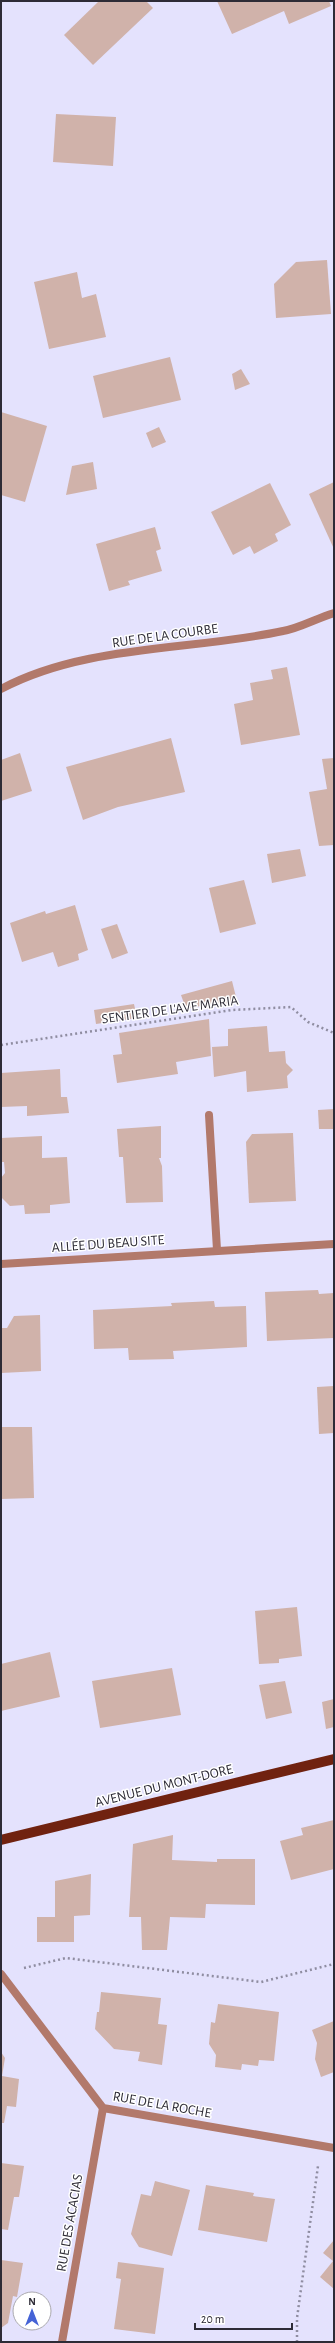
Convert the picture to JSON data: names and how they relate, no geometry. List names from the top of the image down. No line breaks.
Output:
{"streets":{"main road":["AVENUE DU MONT-DORE"],"street":["RUE DE LA COURBE","ALLÉE DU BEAU SITE","RUE DE LA ROCHE","RUE DES ACACIAS"],"path":["SENTIER DE L'AVE MARIA"]},"crossings":[["RUE DE LA ROCHE","RUE DES ACACIAS"]],"scale_bar":"20 m","north":"top"}
